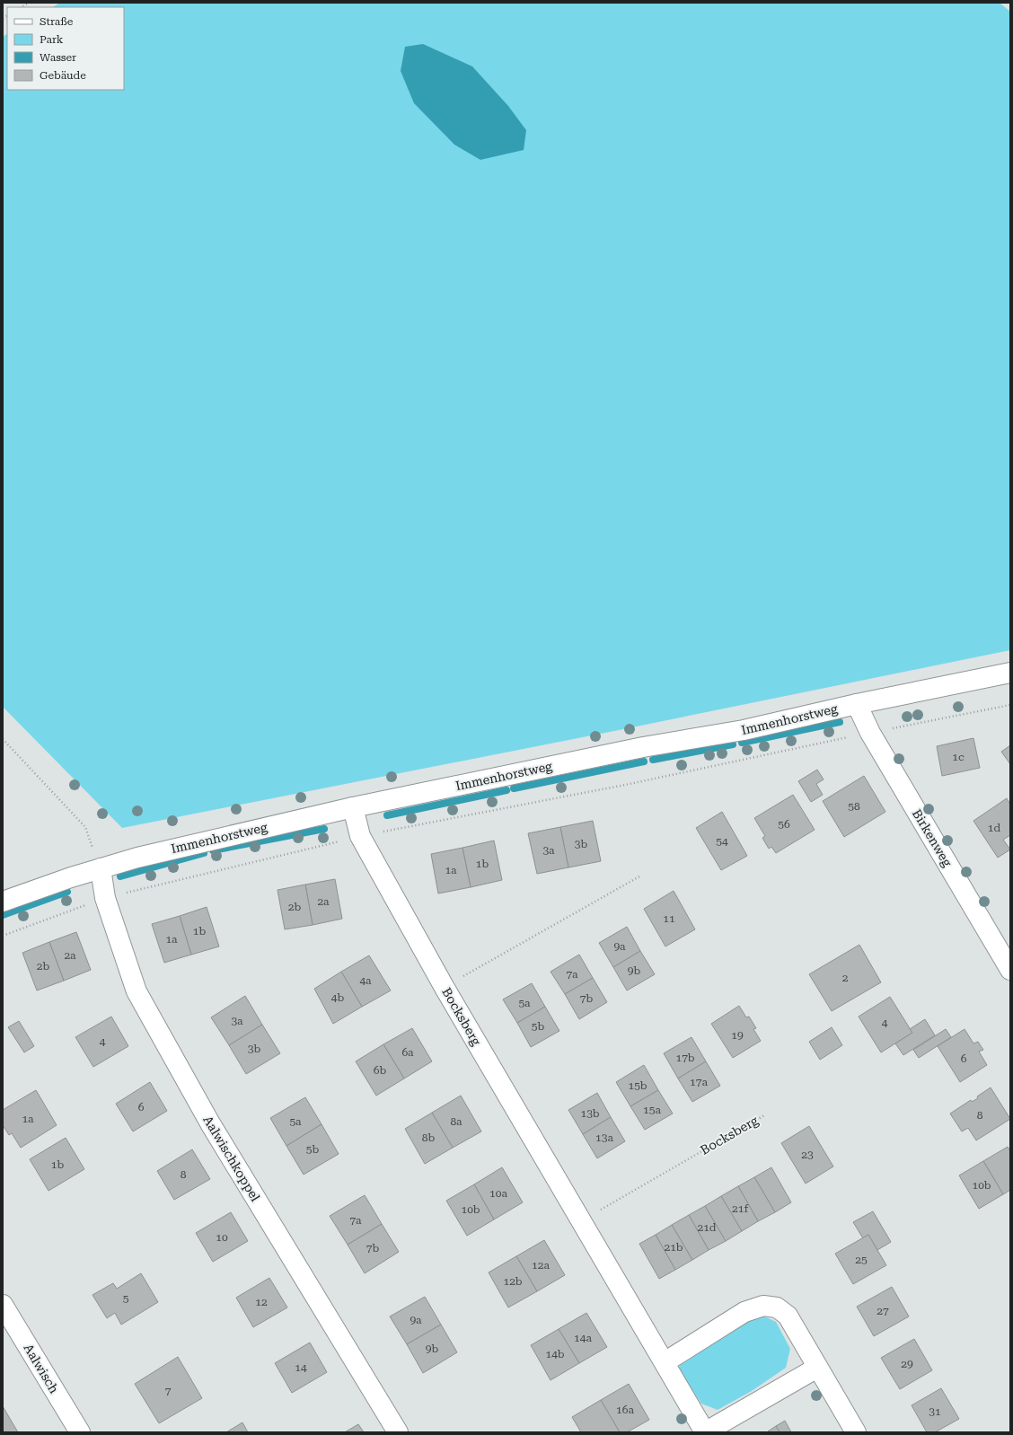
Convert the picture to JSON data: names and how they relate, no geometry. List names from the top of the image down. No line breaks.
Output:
{"streets":{"street":["Immenhorstweg","Birkenweg","Bocksberg","Aalwischkoppel","Aalwisch"]},"crossings":[["Immenhorstweg","Birkenweg"],["Immenhorstweg","Bocksberg"],["Immenhorstweg","Aalwischkoppel"]],"house_numbers":["1c","58","56","1d","54","3b","3a","1b","1a","2a","2b","11","1b","1a","9a","2a","2b","9b","7a","2","4a","4b","7b","5a","3a","4","5b","19","4","3b","6a","17b","6","6b","17a","15b","6","15a","13b","8","1a","5a","8a","8b","13a","5b","23","1b","8","10b","10a","21f","10b","7a","21d","10","21b","7b","25","12a","12b","5","12","27","9a","14a","9b","14b","29","14","7","16a","31"],"legend":["Straße","Park","Wasser","Gebäude"]}
